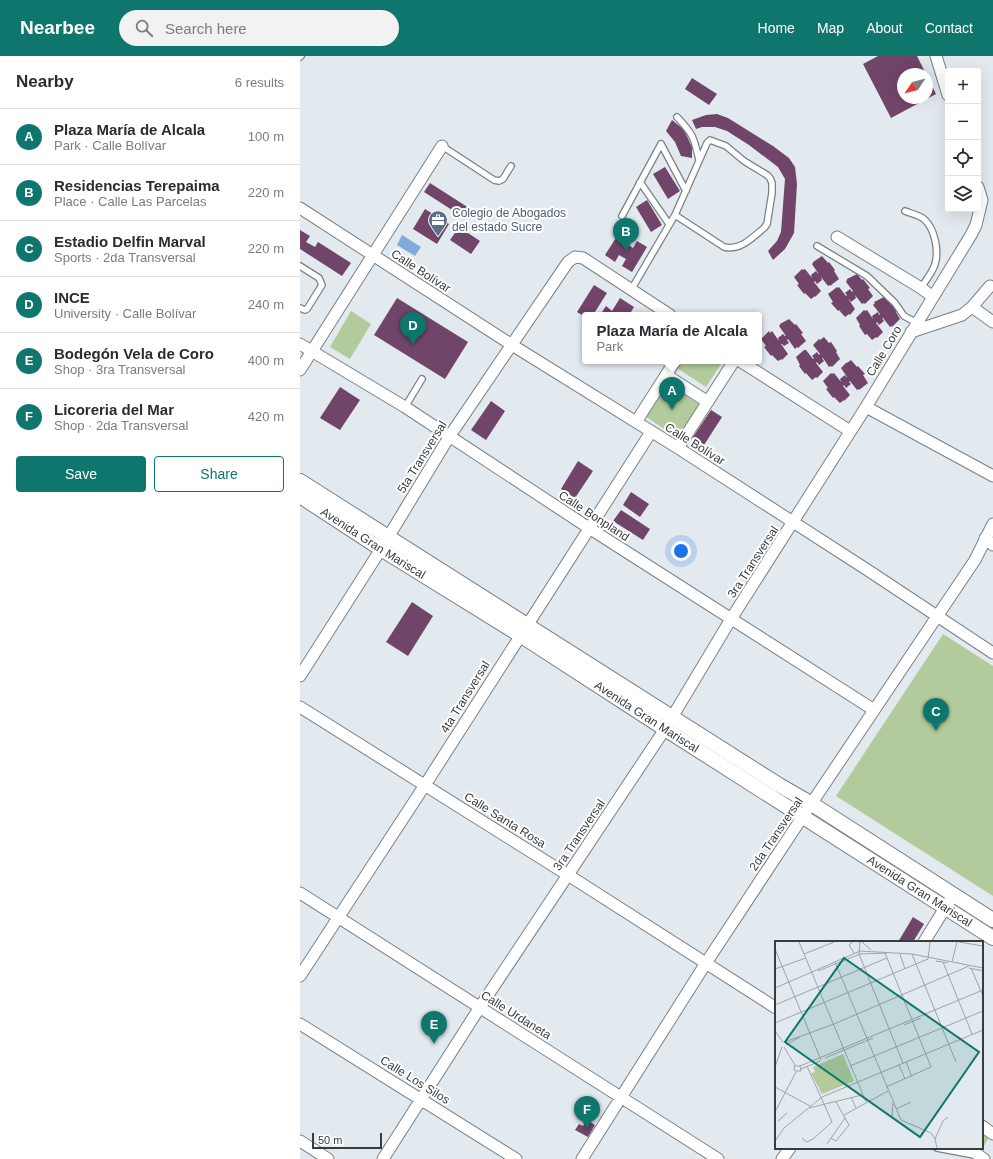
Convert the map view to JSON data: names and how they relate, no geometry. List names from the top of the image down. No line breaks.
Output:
{"streets":{"street":["Calle Bolívar","Calle Coro","5ta Transversal","Calle Bonpland","Avenida Gran Mariscal","3ra Transversal","4ta Transversal","Calle Santa Rosa","2da Transversal","Calle Urdaneta","Calle Los Silos"]},"crossings":[["Calle Bolívar","Calle Coro"],["Calle Bolívar","5ta Transversal"],["Calle Bolívar","3ra Transversal"],["Calle Bolívar","4ta Transversal"],["Calle Bolívar","2da Transversal"],["Calle Coro","3ra Transversal"],["5ta Transversal","Calle Bonpland"],["5ta Transversal","Avenida Gran Mariscal"],["Calle Bonpland","3ra Transversal"],["Calle Bonpland","4ta Transversal"],["Calle Bonpland","2da Transversal"],["Avenida Gran Mariscal","3ra Transversal"],["Avenida Gran Mariscal","4ta Transversal"],["Avenida Gran Mariscal","2da Transversal"],["3ra Transversal","Calle Santa Rosa"],["3ra Transversal","Calle Urdaneta"],["3ra Transversal","Calle Los Silos"],["4ta Transversal","Calle Santa Rosa"],["4ta Transversal","Calle Urdaneta"],["Calle Santa Rosa","2da Transversal"],["2da Transversal","Calle Urdaneta"]],"places":{"office":["Colegio de Abogados del estado Sucre"]},"scale_bar":"50 m","north":"bottom left","page":{"header":"Nearbee","search":"Search here","nav":["Home","Map","About","Contact"],"heading":["Nearby","6 results"],"map_buttons":["+","−"],"list":[{"mark":"A","name":"Plaza María de Alcala","note":"Park · Calle Bolívar","value":"100 m"},{"mark":"B","name":"Residencias Terepaima","note":"Place · Calle Las Parcelas","value":"220 m"},{"mark":"C","name":"Estadio Delfin Marval","note":"Sports · 2da Transversal","value":"220 m"},{"mark":"D","name":"INCE","note":"University · Calle Bolívar","value":"240 m"},{"mark":"E","name":"Bodegón Vela de Coro","note":"Shop · 3ra Transversal","value":"400 m"},{"mark":"F","name":"Licoreria del Mar","note":"Shop · 2da Transversal","value":"420 m"}],"pins":["B","D","A","C","E","F"],"popup":["Plaza María de Alcala","Park"],"buttons":["Save","Share"],"scale":"50 m"}}
